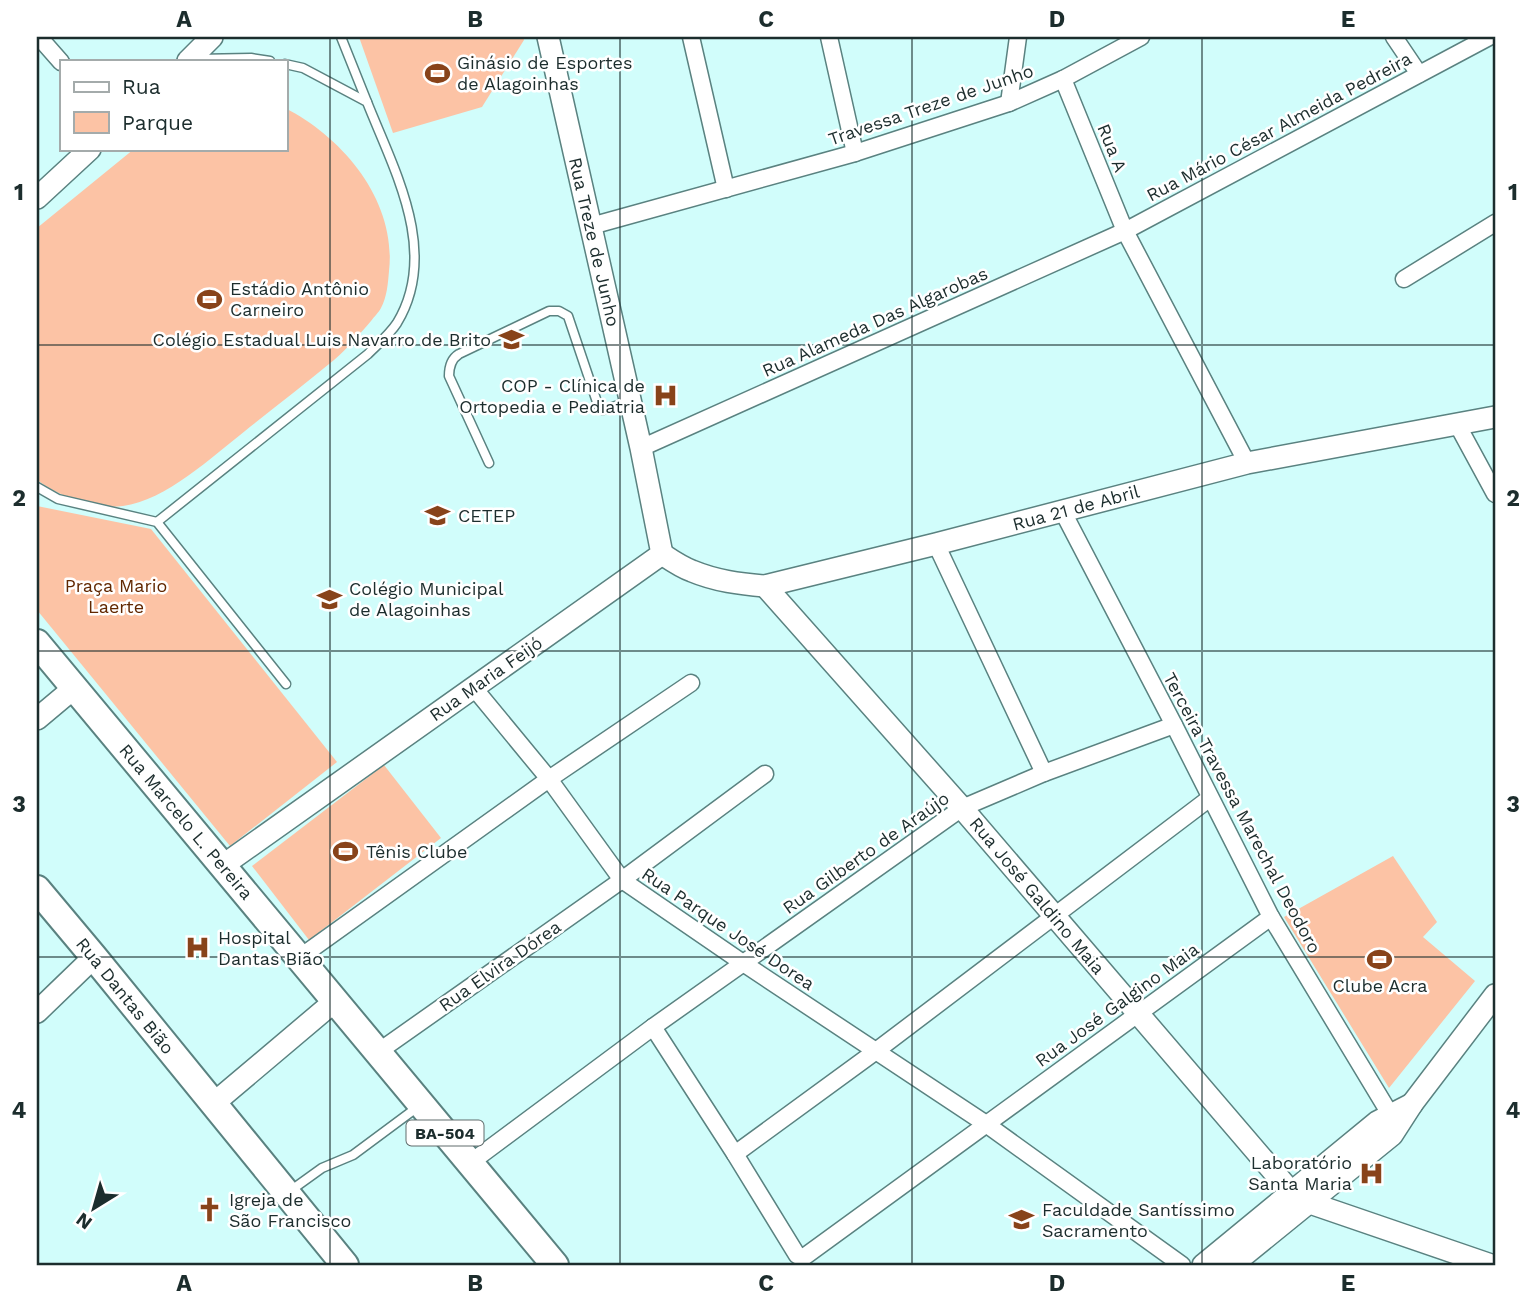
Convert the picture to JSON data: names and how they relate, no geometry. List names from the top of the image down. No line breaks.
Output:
{"streets":{"main road":["Rua Marcelo L. Pereira","Rua Dantas Bião","BA-504"],"street":["Travessa Treze de Junho","Rua Mário César Almeida Pedreira","Rua A","Rua Treze de Junho","Rua Alameda Das Algarobas","Rua 21 de Abril","Rua Maria Feijó","Terceira Travessa Marechal Deodoro","Rua Gilberto de Araújo","Rua José Galdino Maia","Rua Parque José Dorea","Rua Elvira Dórea","Rua José Galgino Maia"]},"crossings":[["Travessa Treze de Junho","Rua A"],["Travessa Treze de Junho","Rua Treze de Junho"],["Rua Mário César Almeida Pedreira","Rua A"],["Rua Mário César Almeida Pedreira","Rua Alameda Das Algarobas"],["Rua A","Rua Alameda Das Algarobas"],["Rua A","Rua 21 de Abril"],["Rua Treze de Junho","Rua Alameda Das Algarobas"],["Rua 21 de Abril","Rua Maria Feijó"],["Rua 21 de Abril","Terceira Travessa Marechal Deodoro"],["Rua 21 de Abril","Rua José Galdino Maia"],["Rua Maria Feijó","Rua Marcelo L. Pereira"],["Rua Maria Feijó","Rua Parque José Dorea"],["Terceira Travessa Marechal Deodoro","Rua Gilberto de Araújo"],["Terceira Travessa Marechal Deodoro","Rua José Galgino Maia"],["Rua Marcelo L. Pereira","BA-504"],["Rua Gilberto de Araújo","Rua José Galdino Maia"],["Rua Gilberto de Araújo","Rua Parque José Dorea"],["Rua Gilberto de Araújo","BA-504"],["Rua José Galdino Maia","Rua José Galgino Maia"],["Rua Parque José Dorea","Rua Elvira Dórea"],["Rua Parque José Dorea","Rua José Galgino Maia"],["Rua Elvira Dórea","BA-504"]],"parks":["Praça Mario Laerte"],"places":{"sports":["Ginásio de Esportes de Alagoinhas","Estádio Antônio Carneiro","Tênis Clube","Clube Acra"],"school or university":["Colégio Estadual Luis Navarro de Brito","CETEP","Colégio Municipal de Alagoinhas","Faculdade Santíssimo Sacramento"],"hospital":["COP - Clínica de Ortopedia e Pediatria","Hospital Dantas Bião","Laboratório Santa Maria"],"church":["Igreja de São Francisco"]},"legend":["Rua","Parque"],"north":"bottom left","grid":{"columns":["A","B","C","D","E"],"rows":["1","2","3","4"]}}
